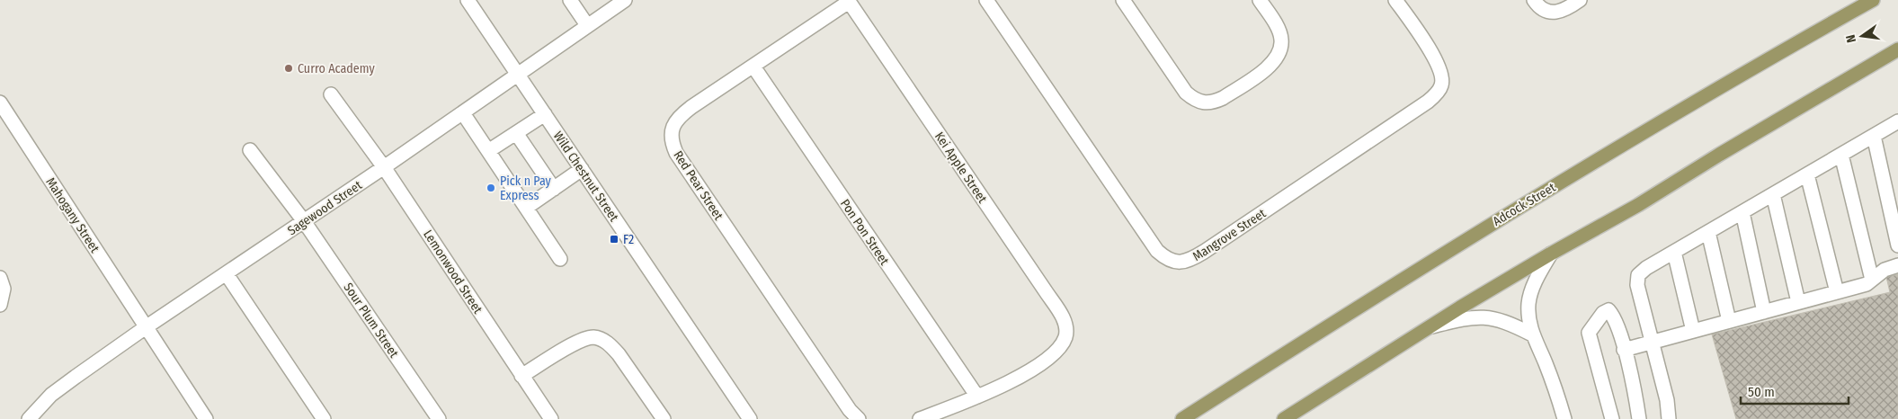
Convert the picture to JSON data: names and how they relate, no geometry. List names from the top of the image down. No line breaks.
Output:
{"streets":{"main road":["Adcock Street"],"street":["Kei Apple Street","Wild Chestnut Street","Red Pear Street","Sagewood Street","Mahogany Street","Pon Pon Street","Mangrove Street","Lemonwood Street","Sour Plum Street"]},"crossings":[["Kei Apple Street","Red Pear Street"],["Kei Apple Street","Pon Pon Street"],["Wild Chestnut Street","Sagewood Street"],["Red Pear Street","Pon Pon Street"],["Sagewood Street","Mahogany Street"],["Sagewood Street","Lemonwood Street"],["Sagewood Street","Sour Plum Street"]],"places":{"other":["Curro Academy","Pick n Pay Express"],"transit":["F2"]},"scale_bar":"50 m","north":"left"}
